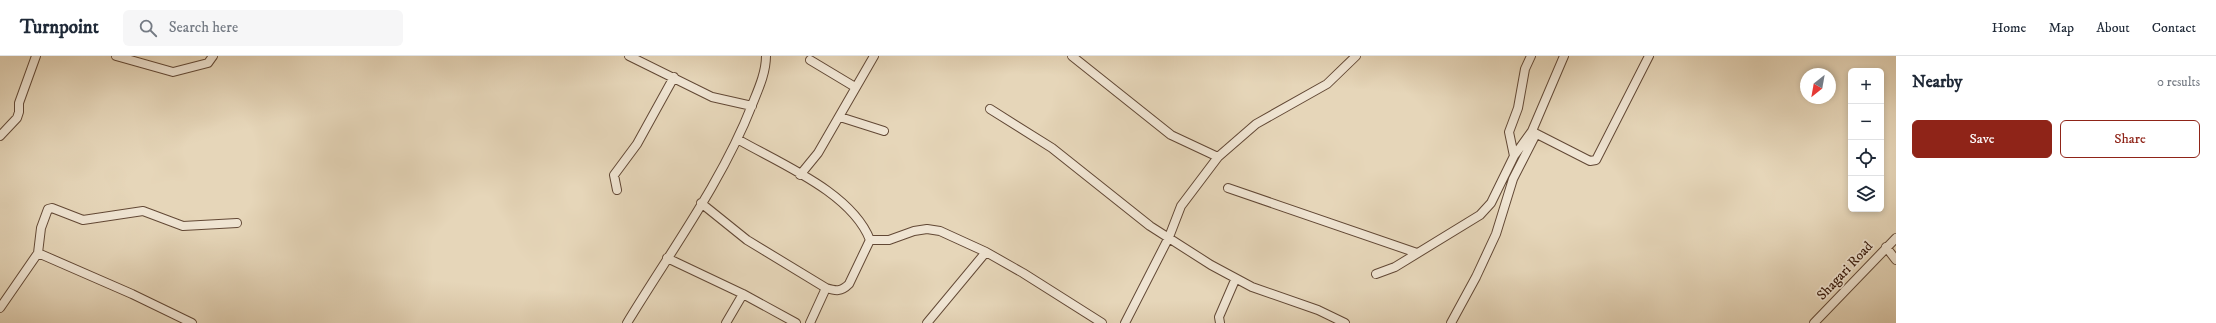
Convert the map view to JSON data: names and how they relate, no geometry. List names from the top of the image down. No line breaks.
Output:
{"streets":{"street":["Shagari Road"]},"north":"bottom left","page":{"header":"Turnpoint","search":"Search here","nav":["Home","Map","About","Contact"],"heading":["Nearby","0 results"],"map_buttons":["+","−"],"buttons":["Save","Share"]}}
